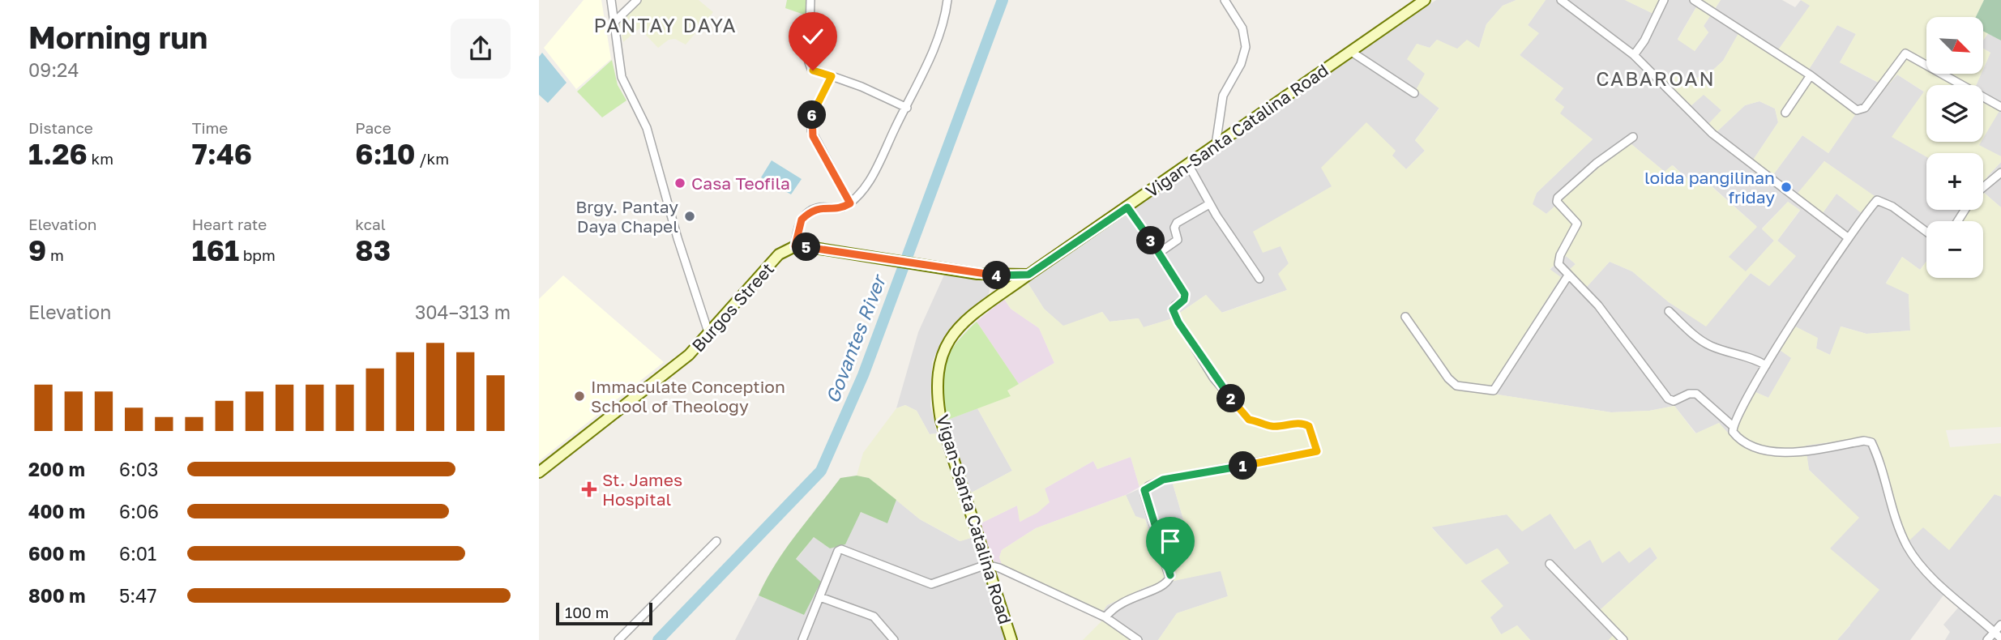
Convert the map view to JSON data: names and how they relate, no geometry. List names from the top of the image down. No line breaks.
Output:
{"streets":{"main road":["Vigan-Santa Catalina Road","Burgos Street"]},"districts":["PANTAY DAYA","CABAROAN"],"water":["Govantes River"],"places":{"other":["Casa Teofila","loida pangilinan friday","Brgy. Pantay Daya Chapel","Immaculate Conception School of Theology"],"health":["St. James Hospital"]},"scale_bar":"100 m","north":"bottom right","page":{"heading":["Morning run","09:24"],"map_buttons":["+","−"],"stats":[["Distance","1.26 km"],["Time","7:46"],["Pace","6:10 /km"],["Elevation","9 m"],["Heart rate","161 bpm"],["kcal","83"]],"pins":["6","3","5","4","2","1"],"chart":["Elevation","304–313 m"],"list":[{"name":"200 m","note":"6:03"},{"name":"400 m","note":"6:06"},{"name":"600 m","note":"6:01"},{"name":"800 m","note":"5:47"}],"scale":"100 m"}}
